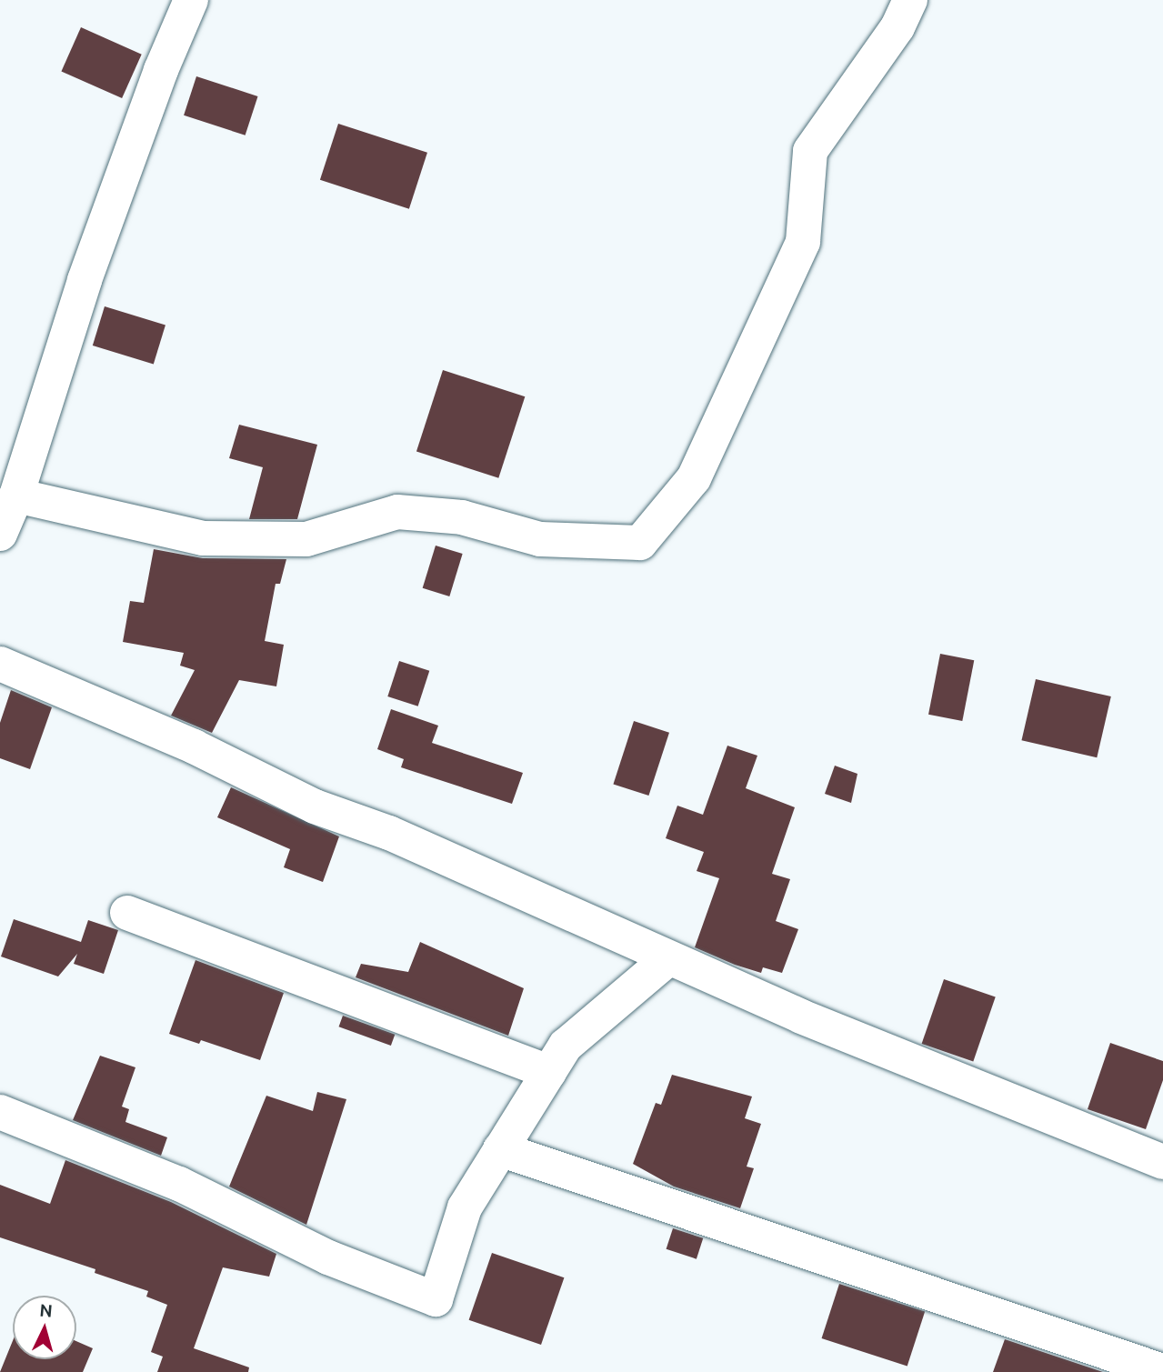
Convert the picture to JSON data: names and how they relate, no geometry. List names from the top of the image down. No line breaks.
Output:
{"north":"top"}
